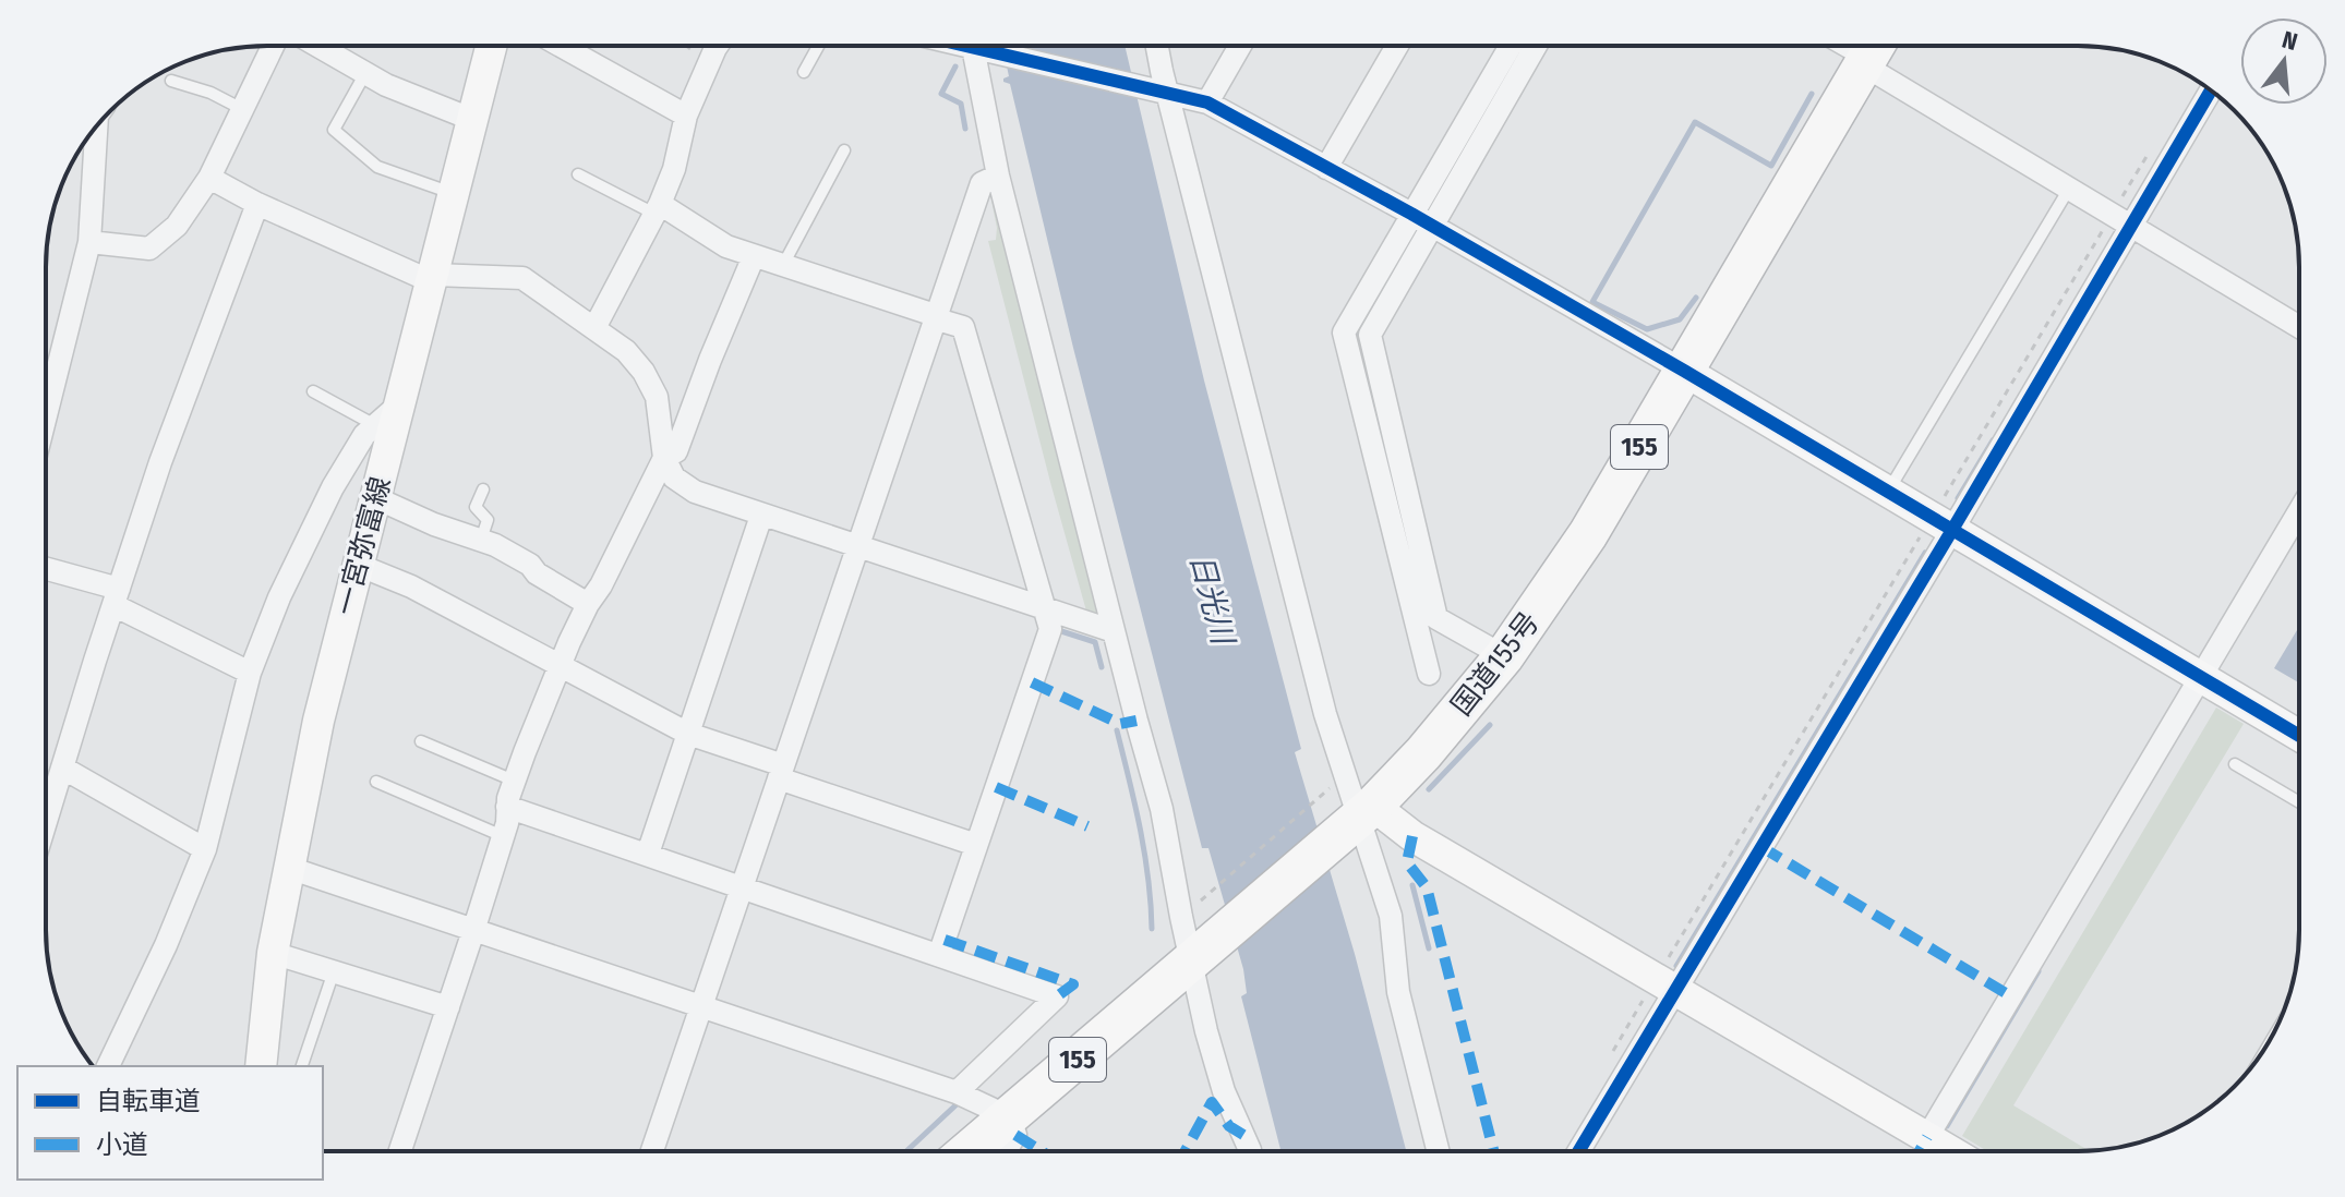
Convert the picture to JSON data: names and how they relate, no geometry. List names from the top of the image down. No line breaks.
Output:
{"streets":{"highway":["155","国道155号"],"street":["一宮弥富線"]},"water":["日光川"],"legend":["自転車道","小道"],"north":"top"}
